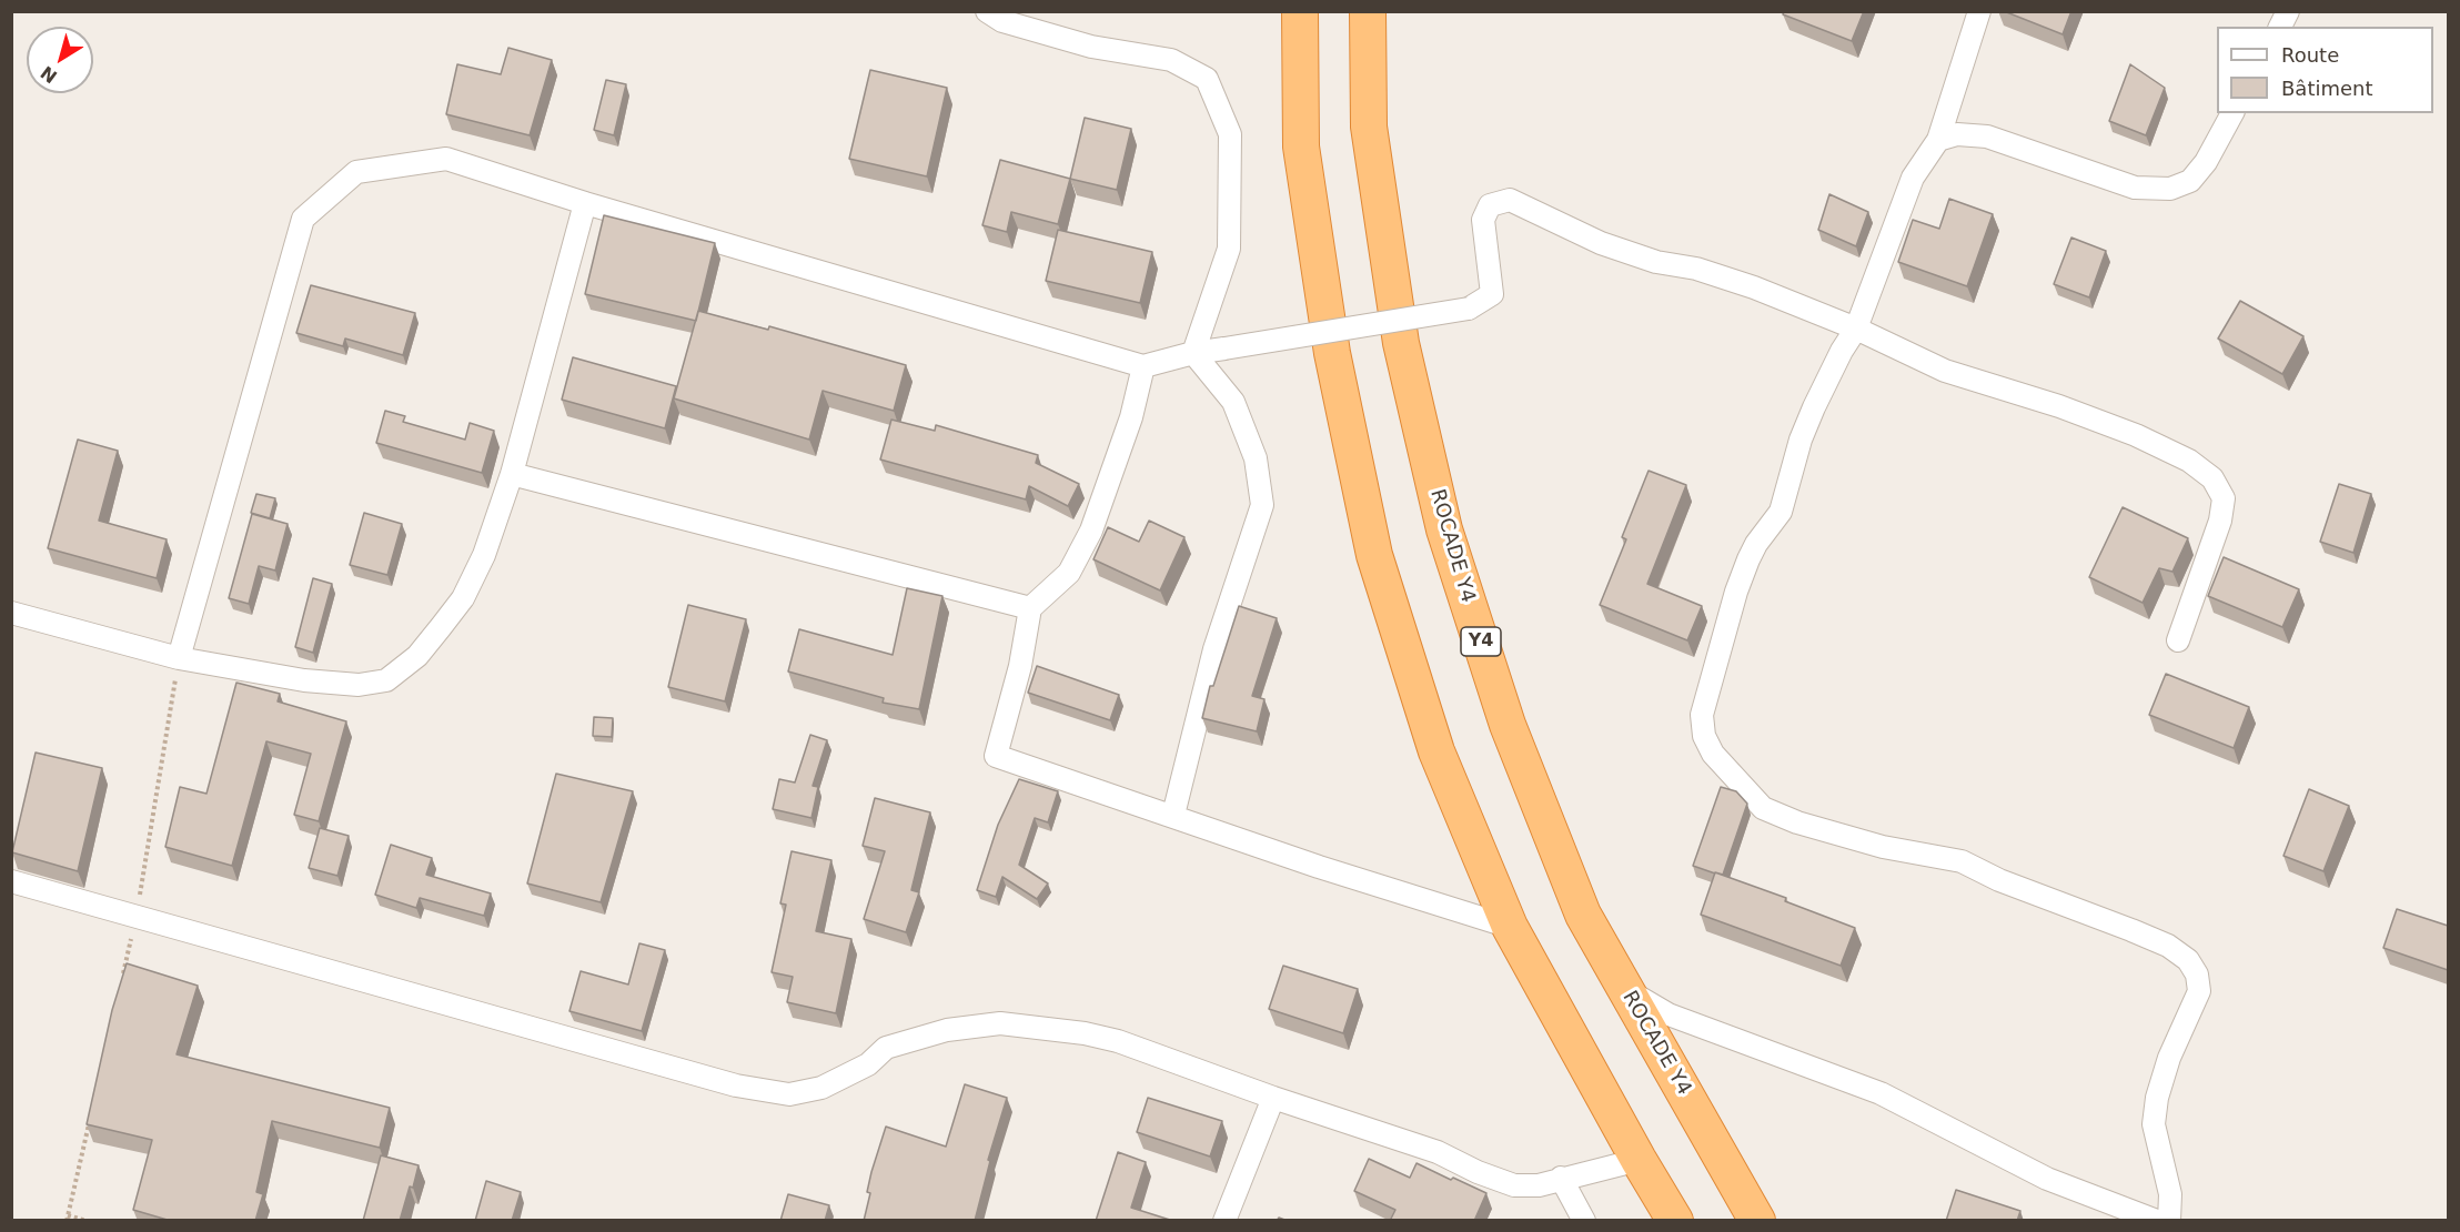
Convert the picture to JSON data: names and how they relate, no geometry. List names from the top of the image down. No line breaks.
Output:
{"streets":{"highway":["ROCADE Y4","Y4"]},"legend":["Route","Bâtiment"],"north":"bottom left"}
